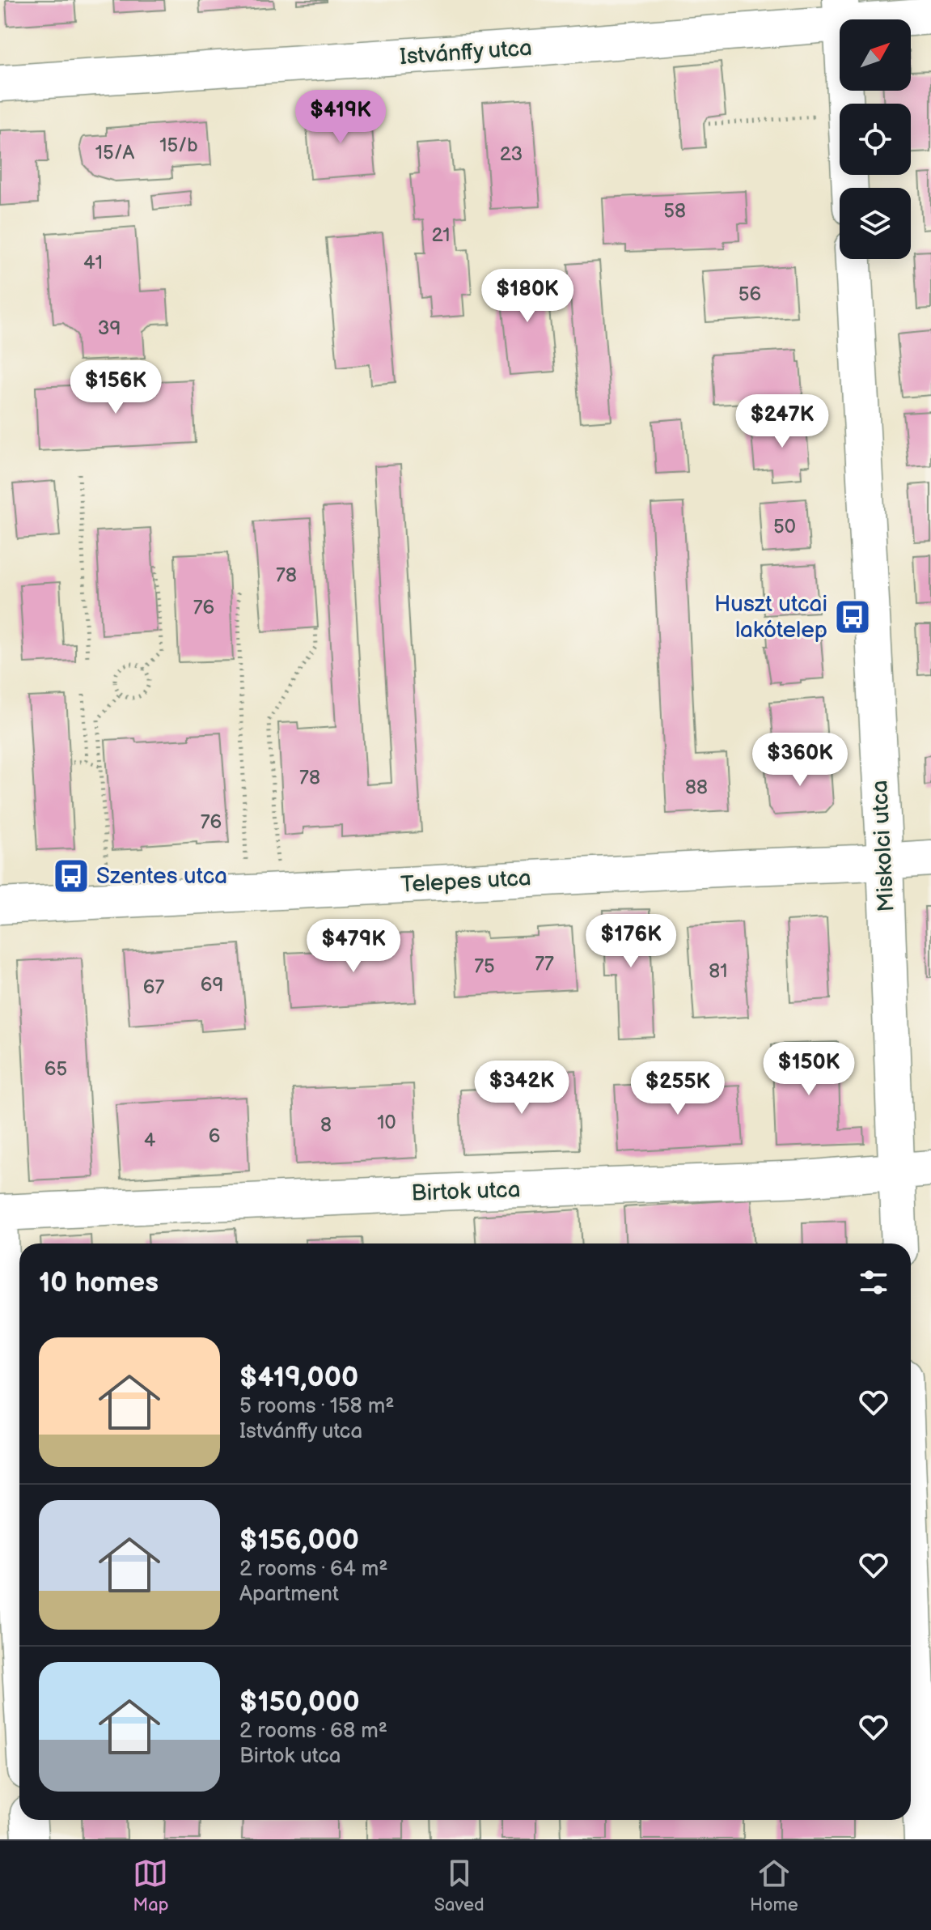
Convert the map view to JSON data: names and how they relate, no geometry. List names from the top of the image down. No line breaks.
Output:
{"streets":{"street":["Istvánffy utca","Miskolci utca","Telepes utca","Birtok utca"]},"crossings":[["Miskolci utca","Telepes utca"],["Miskolci utca","Birtok utca"]],"places":{"bus stop":["Huszt utcai lakótelep","Szentes utca"]},"house_numbers":["15/b","15/A","23","58","21","41","56","39","50","78","76","78","88","76","77","75","81","69","67","65","10","8","6","4"],"north":"top right","page":{"price":["$419K","$180K","$156K","$247K","$360K","$176K","$479K","$150K","$342K","$255K"],"heading":"10 homes","list":[{"name":"$419,000","note":"5 rooms · 158 m² · Istvánffy utca"},{"name":"$156,000","note":"2 rooms · 64 m² · Apartment"},{"name":"$150,000","note":"2 rooms · 68 m² · Birtok utca"}],"tabs":["Map","Saved","Home"]}}
